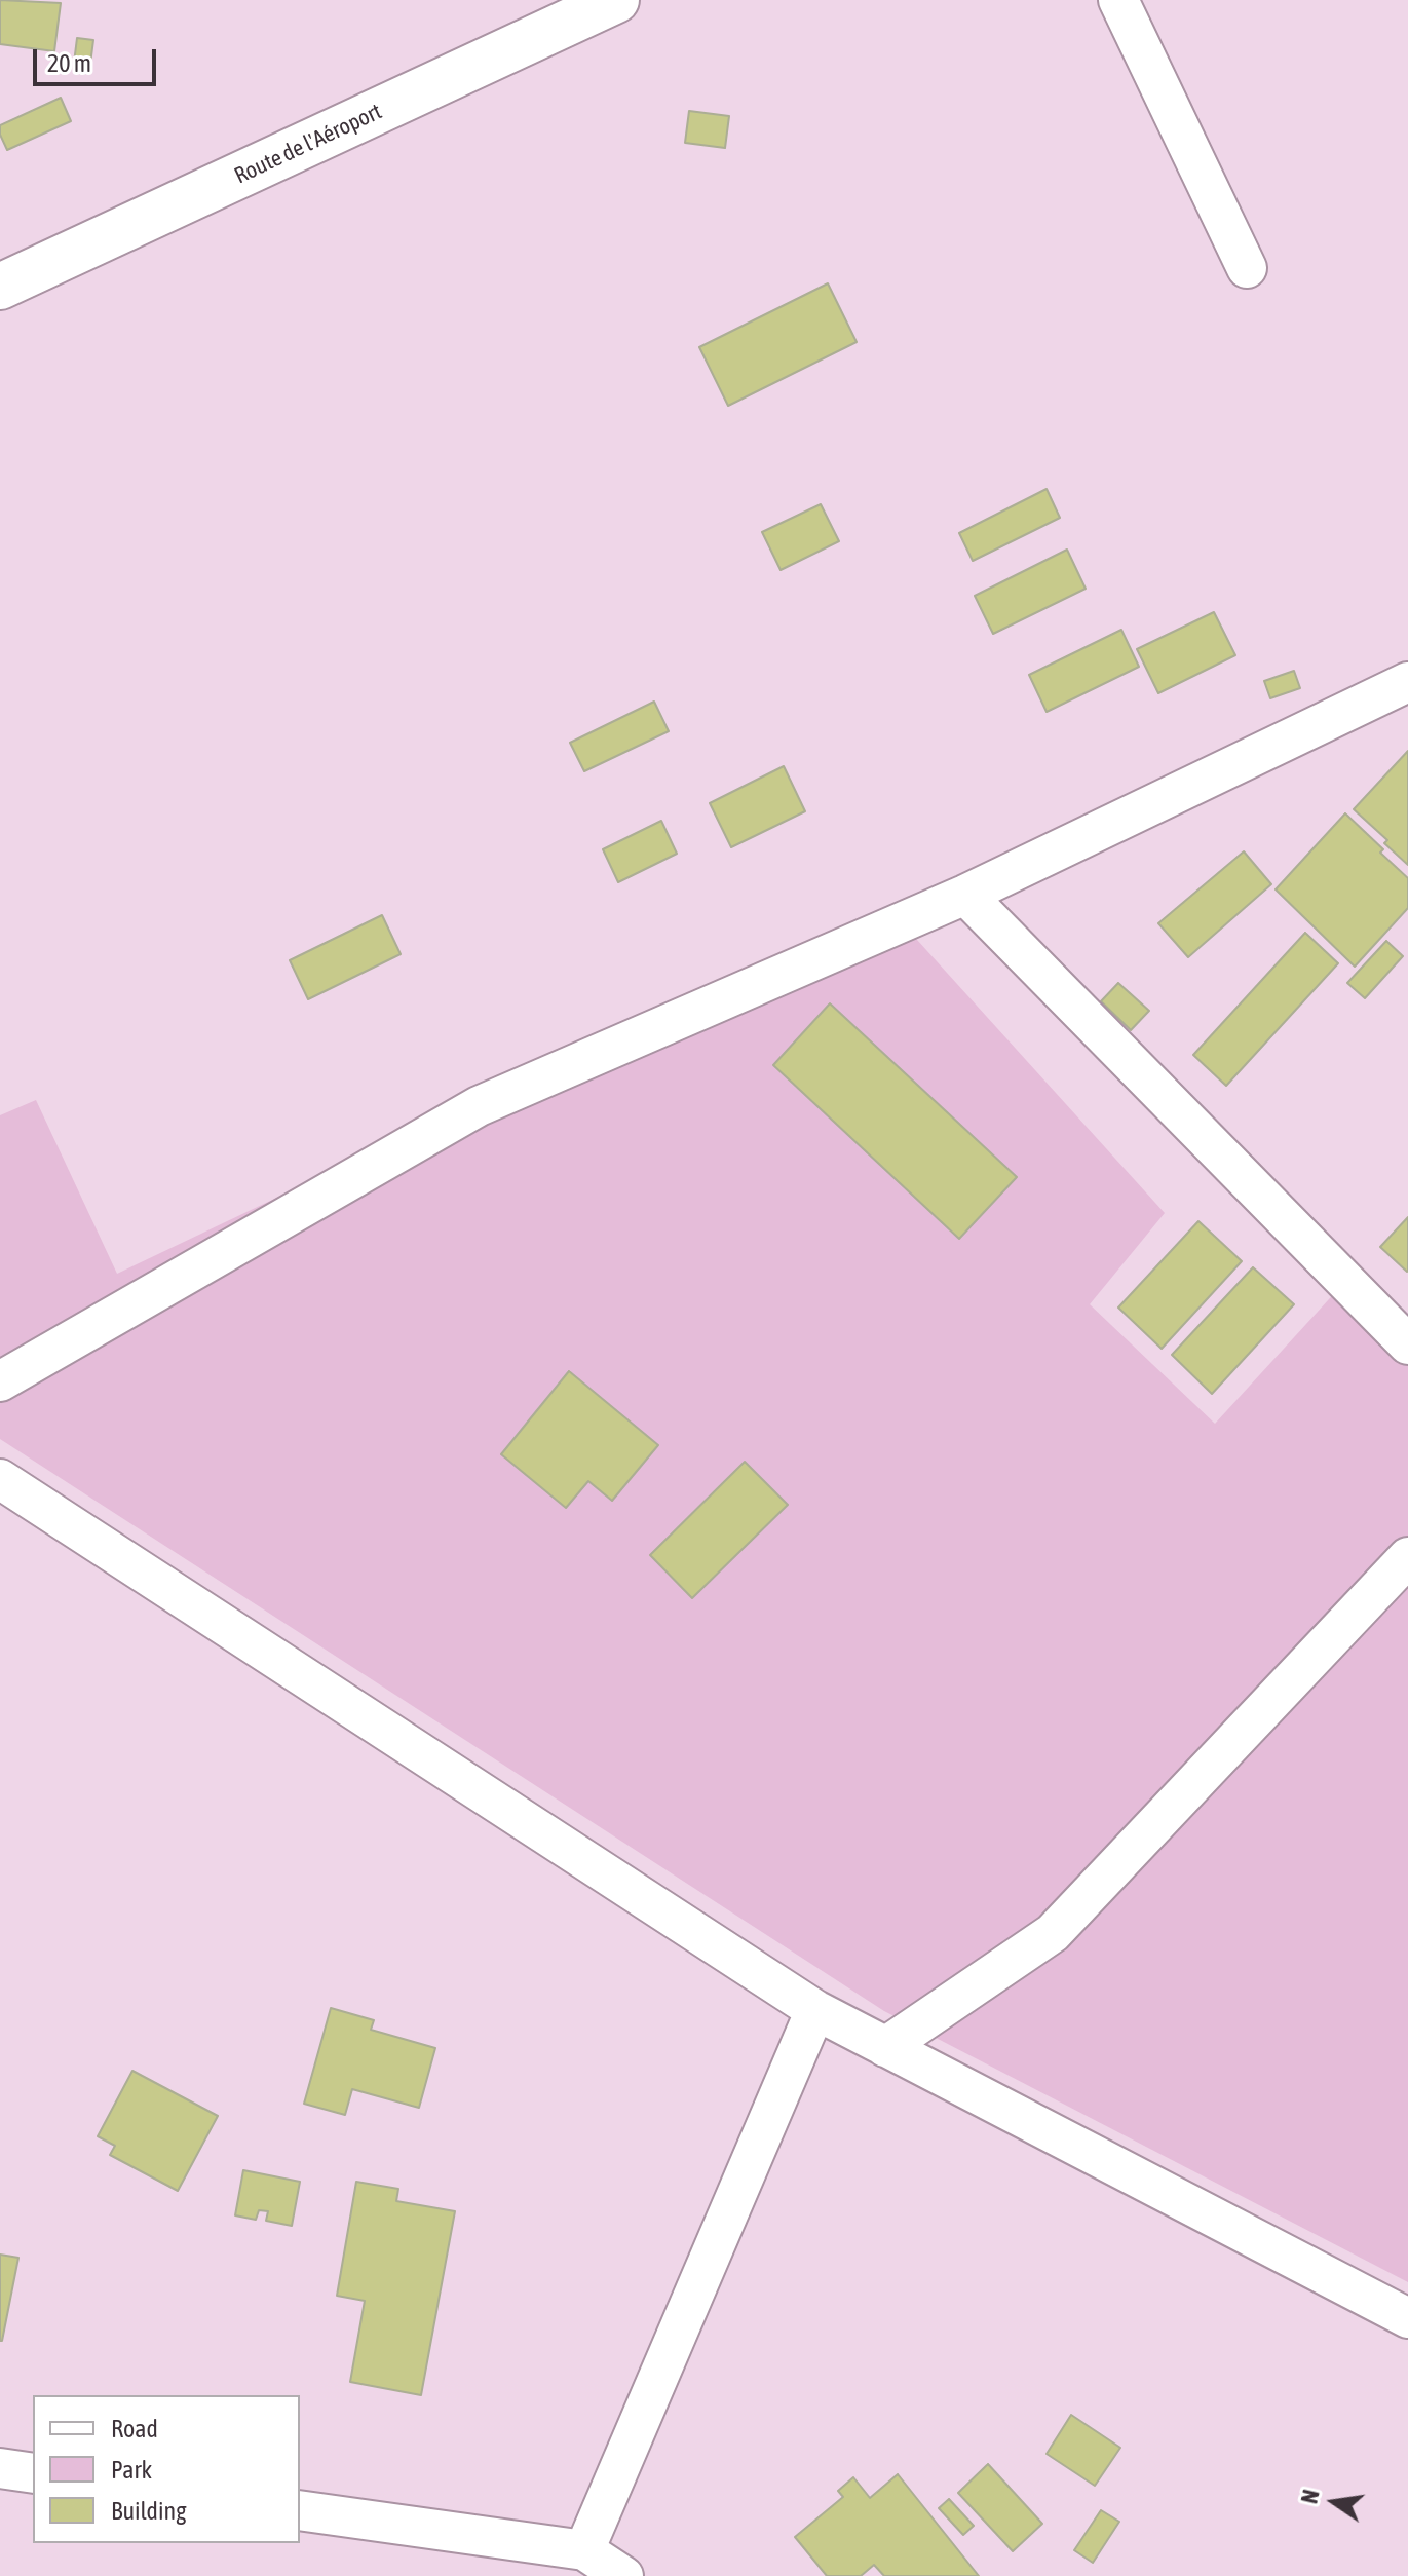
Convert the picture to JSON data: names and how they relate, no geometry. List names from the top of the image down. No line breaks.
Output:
{"streets":{"main road":["Route de l'Aéroport"]},"legend":["Road","Park","Building"],"scale_bar":"20 m","north":"left"}
